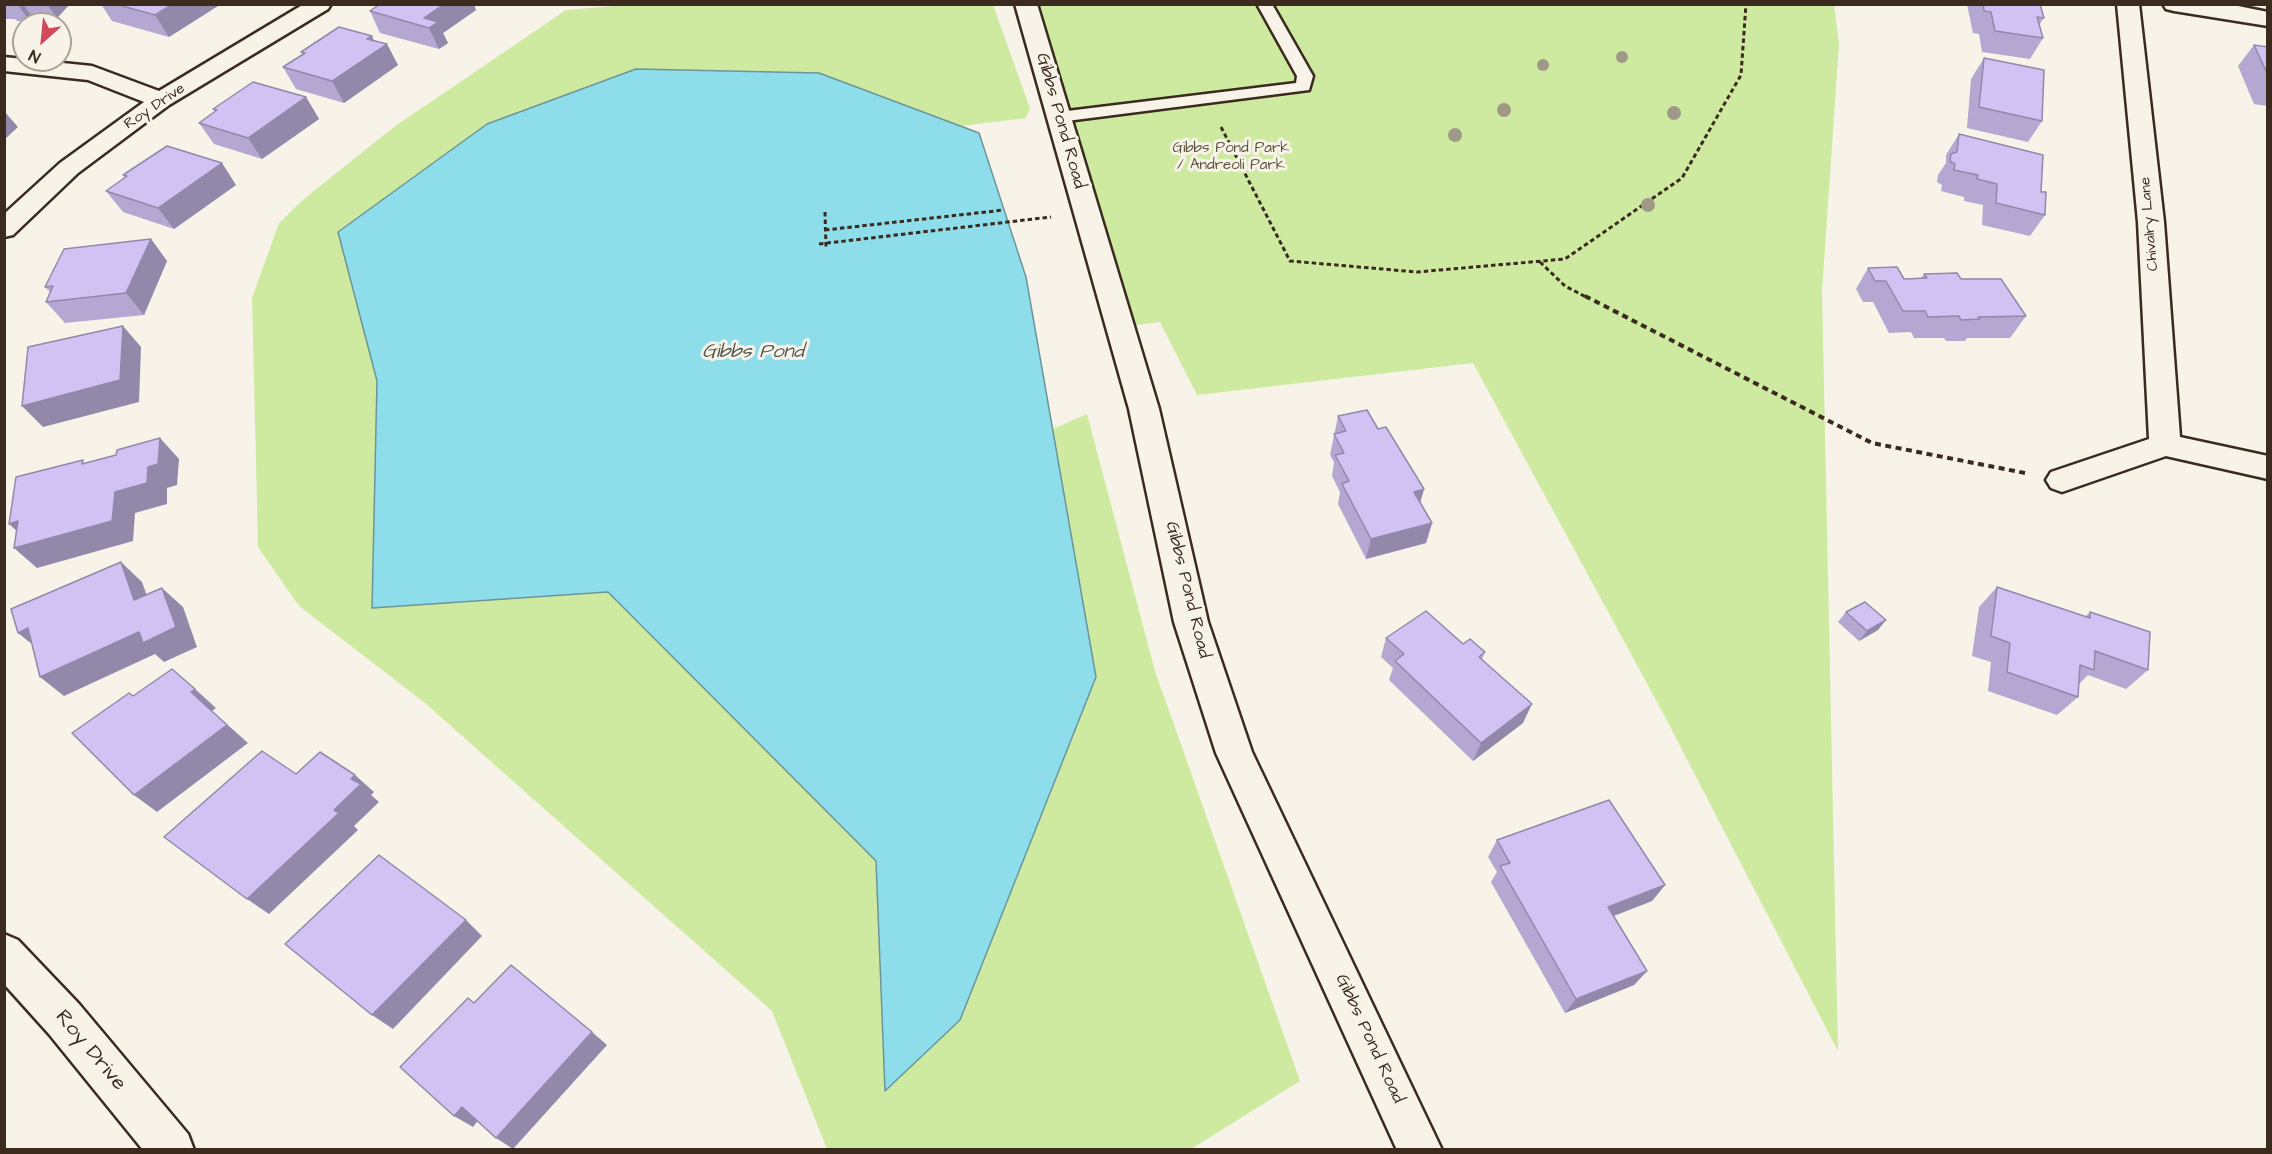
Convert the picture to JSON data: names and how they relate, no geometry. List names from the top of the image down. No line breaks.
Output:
{"streets":{"street":["Roy Drive","Gibbs Pond Road","Chivalry Lane"]},"water":["Gibbs Pond"],"parks":["Gibbs Pond Park / Andreoli Park"],"north":"bottom left"}
